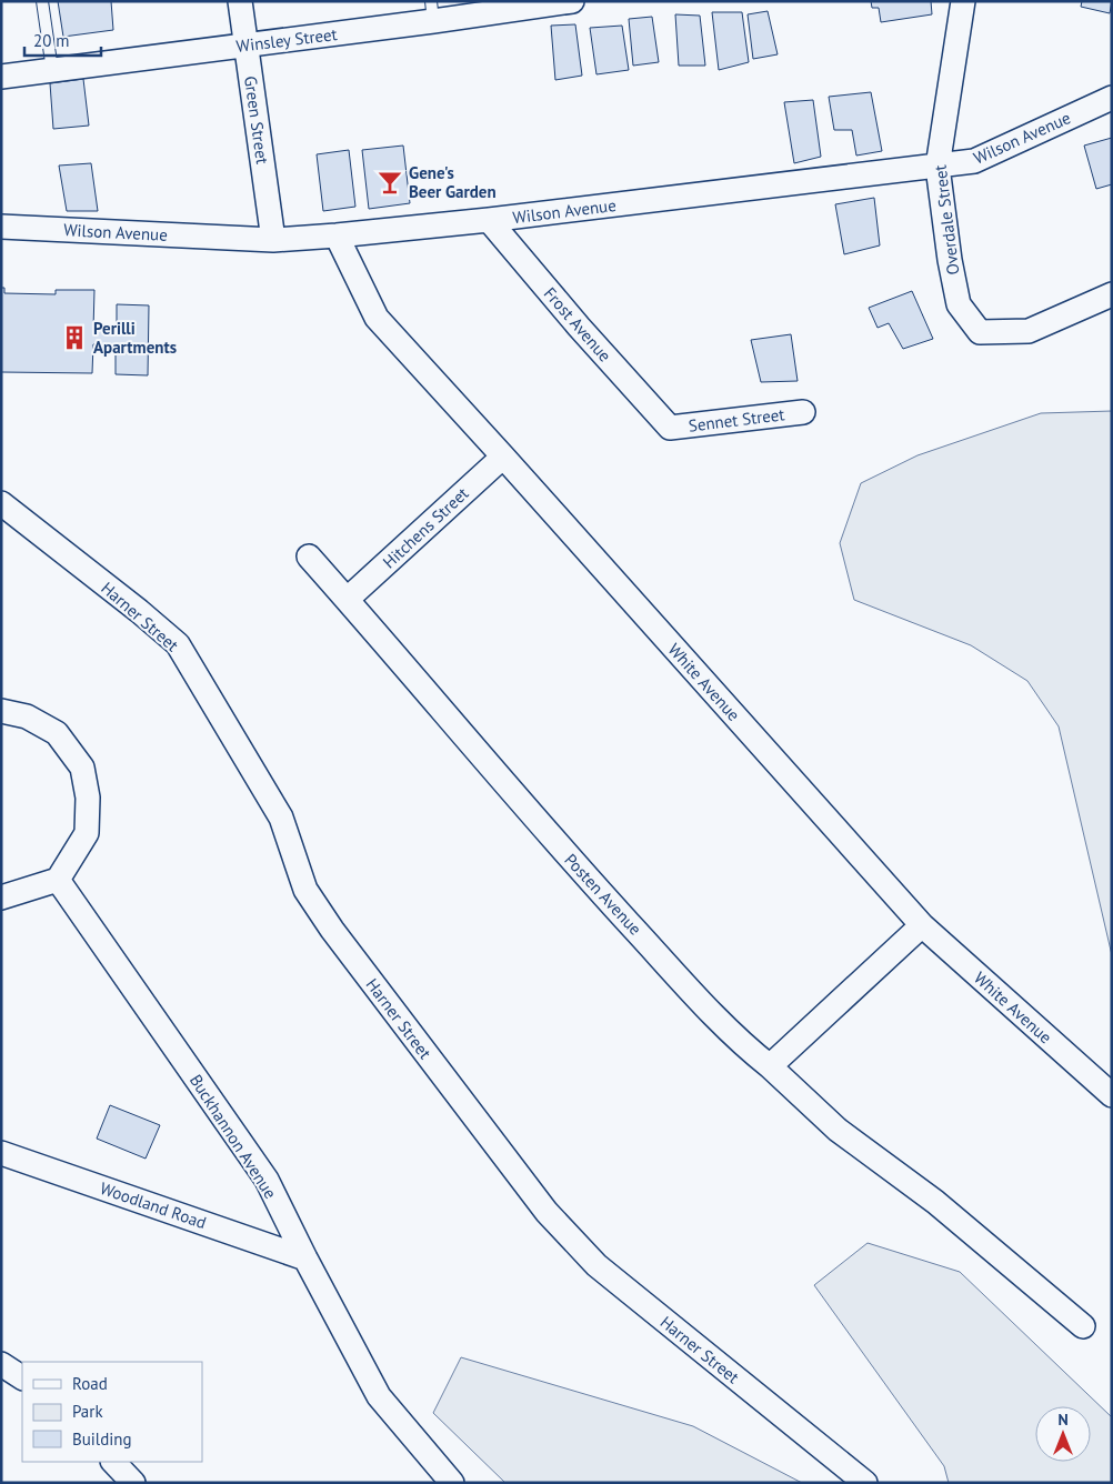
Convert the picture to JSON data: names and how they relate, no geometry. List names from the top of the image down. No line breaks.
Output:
{"streets":{"street":["Winsley Street","Green Street","Wilson Avenue","Overdale Street","Frost Avenue","Sennet Street","Hitchens Street","Harner Street","White Avenue","Posten Avenue","Buckhannon Avenue","Woodland Road"]},"crossings":[["Winsley Street","Green Street"],["Green Street","Wilson Avenue"],["Wilson Avenue","Overdale Street"],["Wilson Avenue","Frost Avenue"],["Wilson Avenue","White Avenue"],["Frost Avenue","Sennet Street"],["Hitchens Street","White Avenue"],["Hitchens Street","Posten Avenue"],["Buckhannon Avenue","Woodland Road"]],"places":{"bar":["Gene's Beer Garden"],"building":["Perilli Apartments"]},"legend":["Road","Park","Building"],"scale_bar":"20 m","north":"top"}
